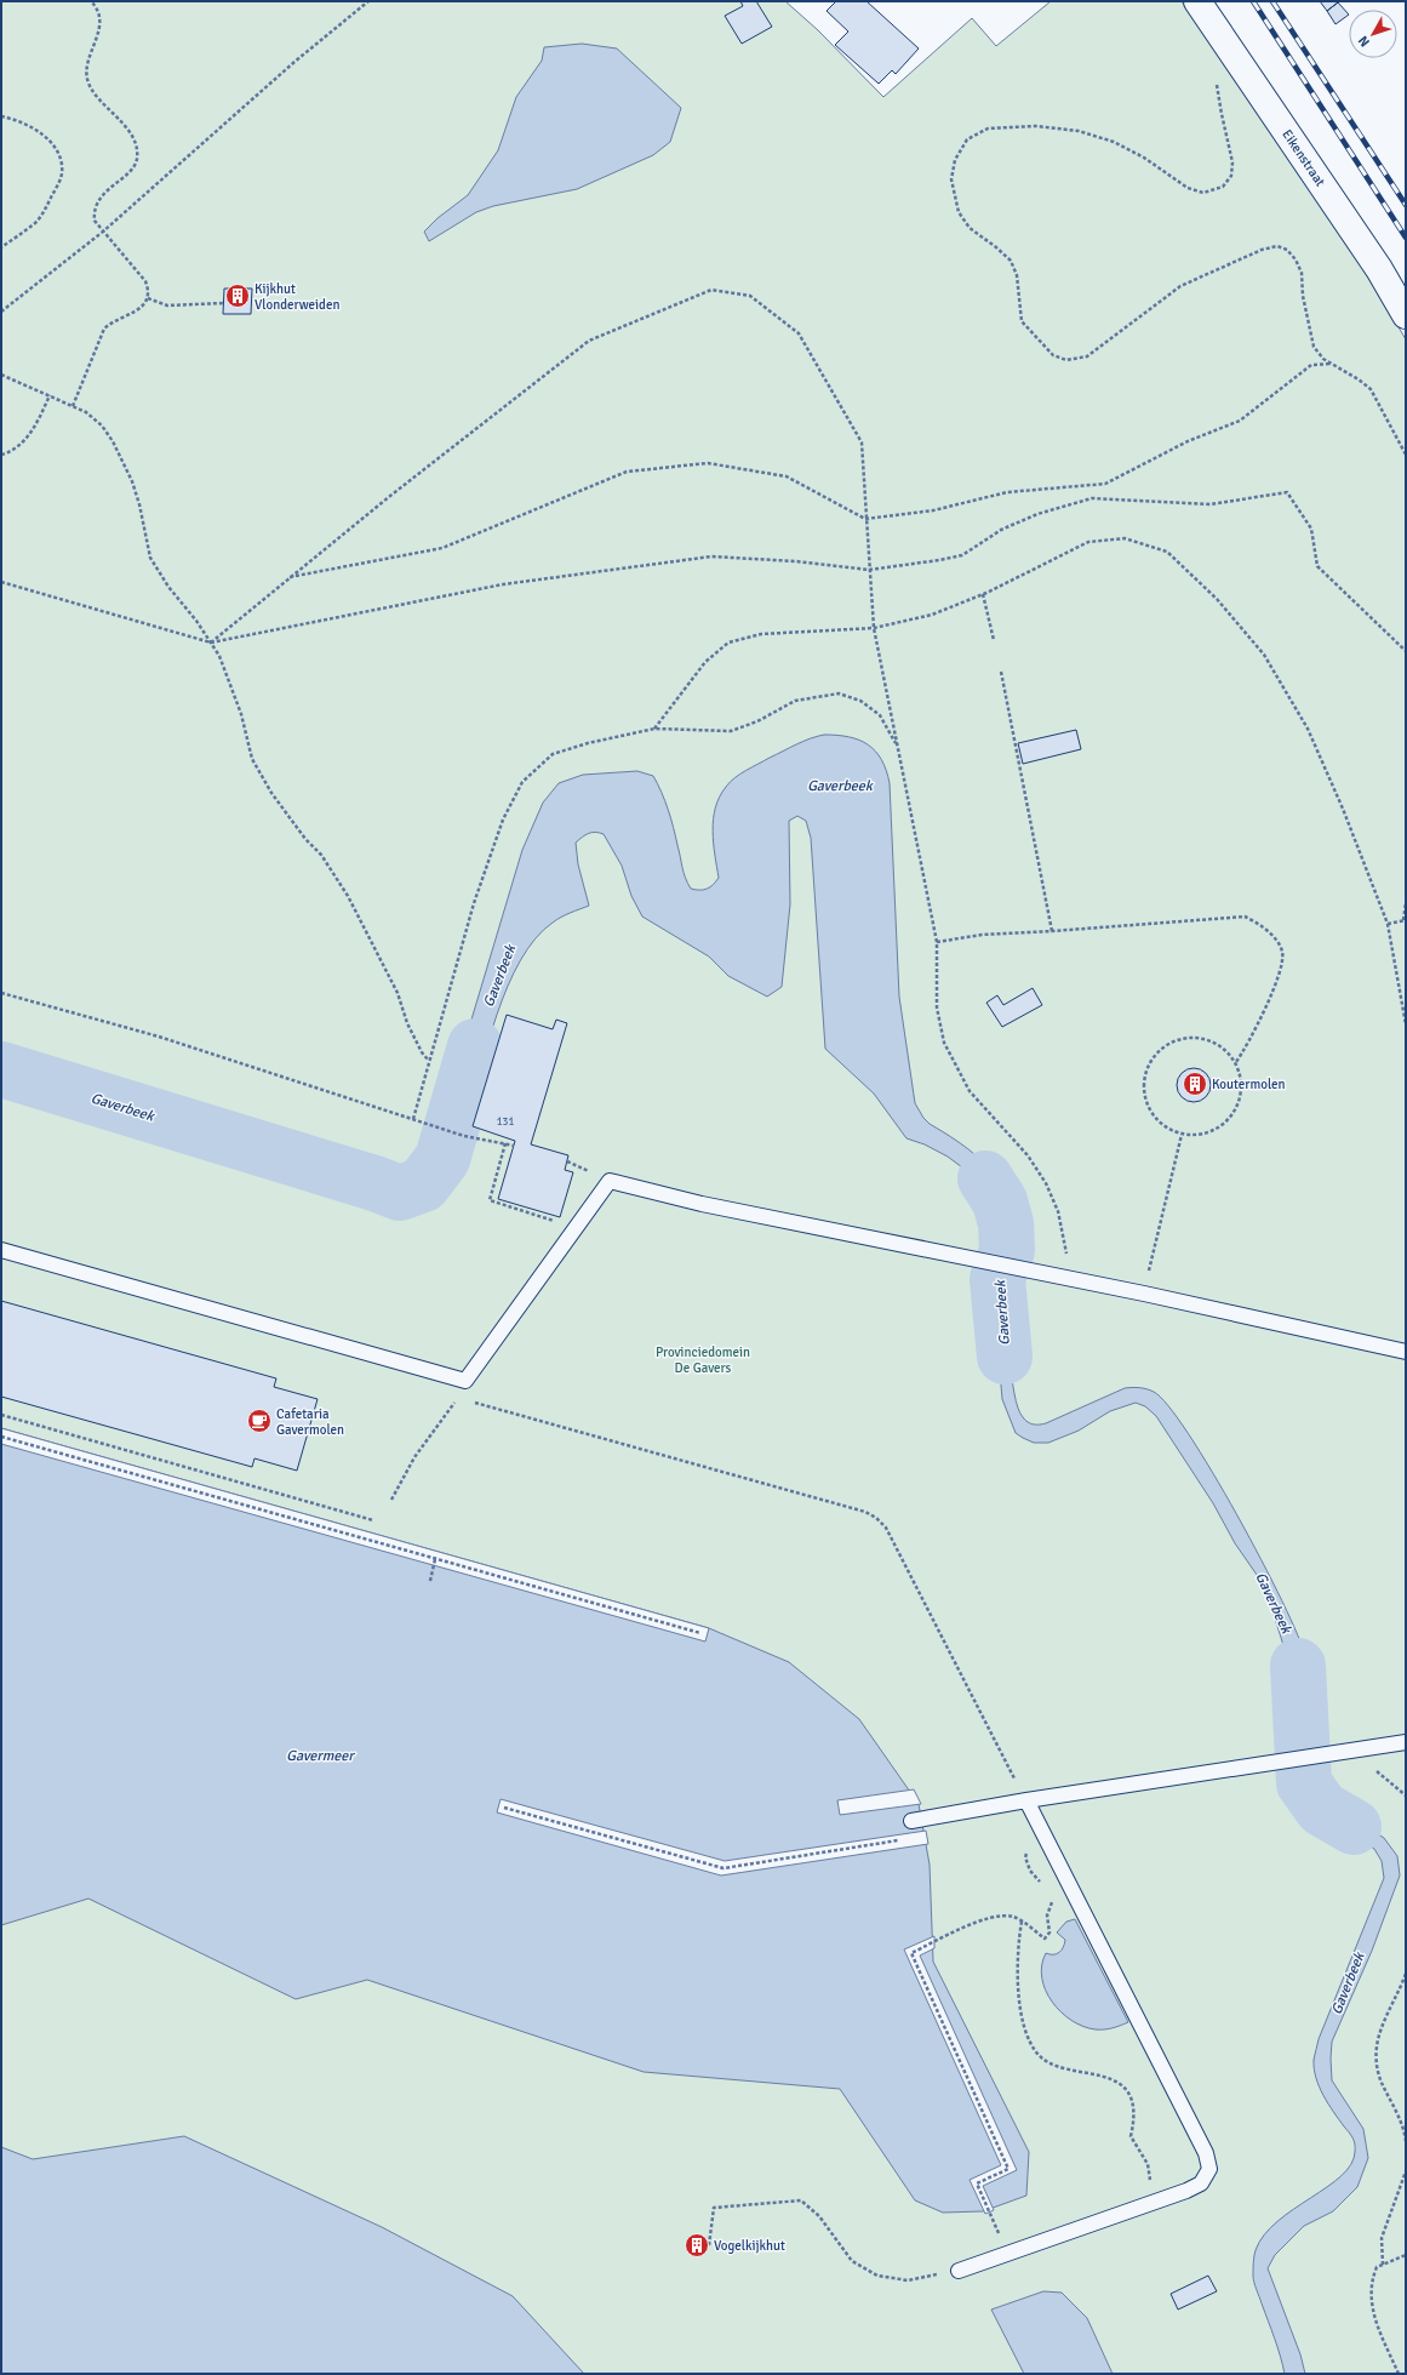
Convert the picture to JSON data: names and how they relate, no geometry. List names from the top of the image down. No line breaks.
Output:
{"streets":{"street":["Eikenstraat"]},"water":["Gaverbeek","Gavermeer"],"parks":["Provinciedomein De Gavers"],"places":{"building":["Kijkhut Vlonderweiden","Koutermolen","Vogelkijkhut"],"cafe":["Cafetaria Gavermolen"]},"house_numbers":["131"],"north":"bottom left"}
